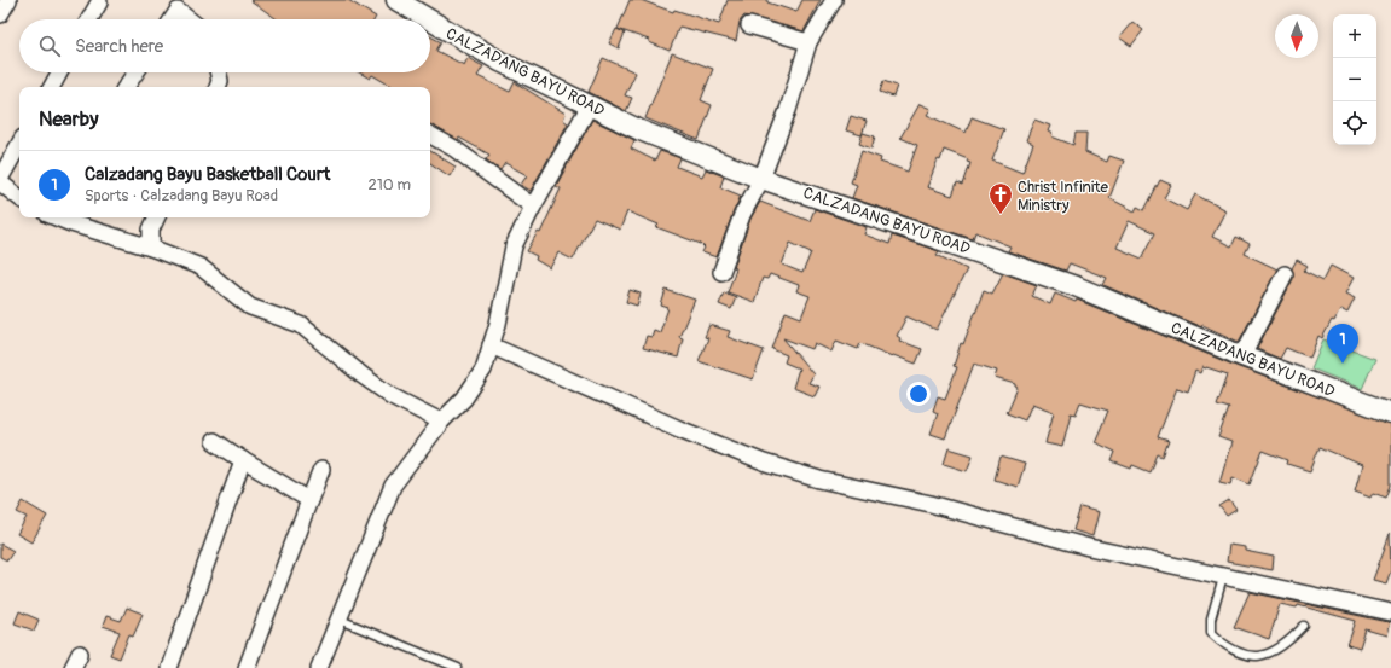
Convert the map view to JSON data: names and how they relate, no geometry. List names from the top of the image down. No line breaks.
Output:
{"streets":{"street":["CALZADANG BAYU ROAD"]},"places":{"church":["Christ Infinite Ministry"]},"north":"bottom","page":{"map_buttons":["+","−"],"search":"Search here","heading":"Nearby","list":[{"mark":"1","name":"Calzadang Bayu Basketball Court","note":"Sports · Calzadang Bayu Road","value":"210 m"}],"pins":"1"}}
